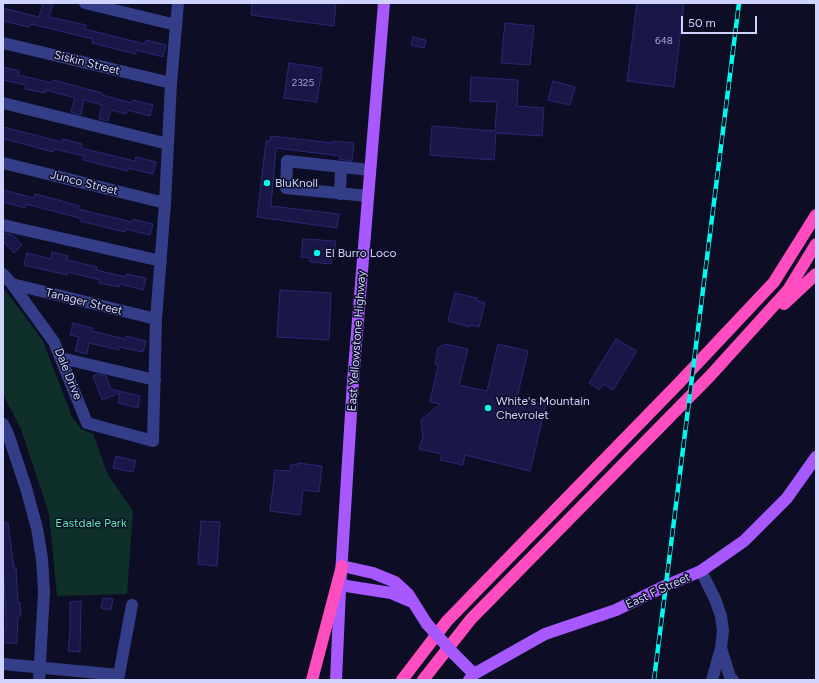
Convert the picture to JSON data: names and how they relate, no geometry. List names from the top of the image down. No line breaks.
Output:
{"streets":{"main road":["East Yellowstone Highway","East F Street"],"street":["Siskin Street","Junco Street","Tanager Street","Dale Drive"]},"crossings":[["Tanager Street","Dale Drive"]],"parks":["Eastdale Park"],"places":["BluKnoll","El Burro Loco","White's Mountain Chevrolet"],"house_numbers":["648","2325"],"scale_bar":"50 m"}
